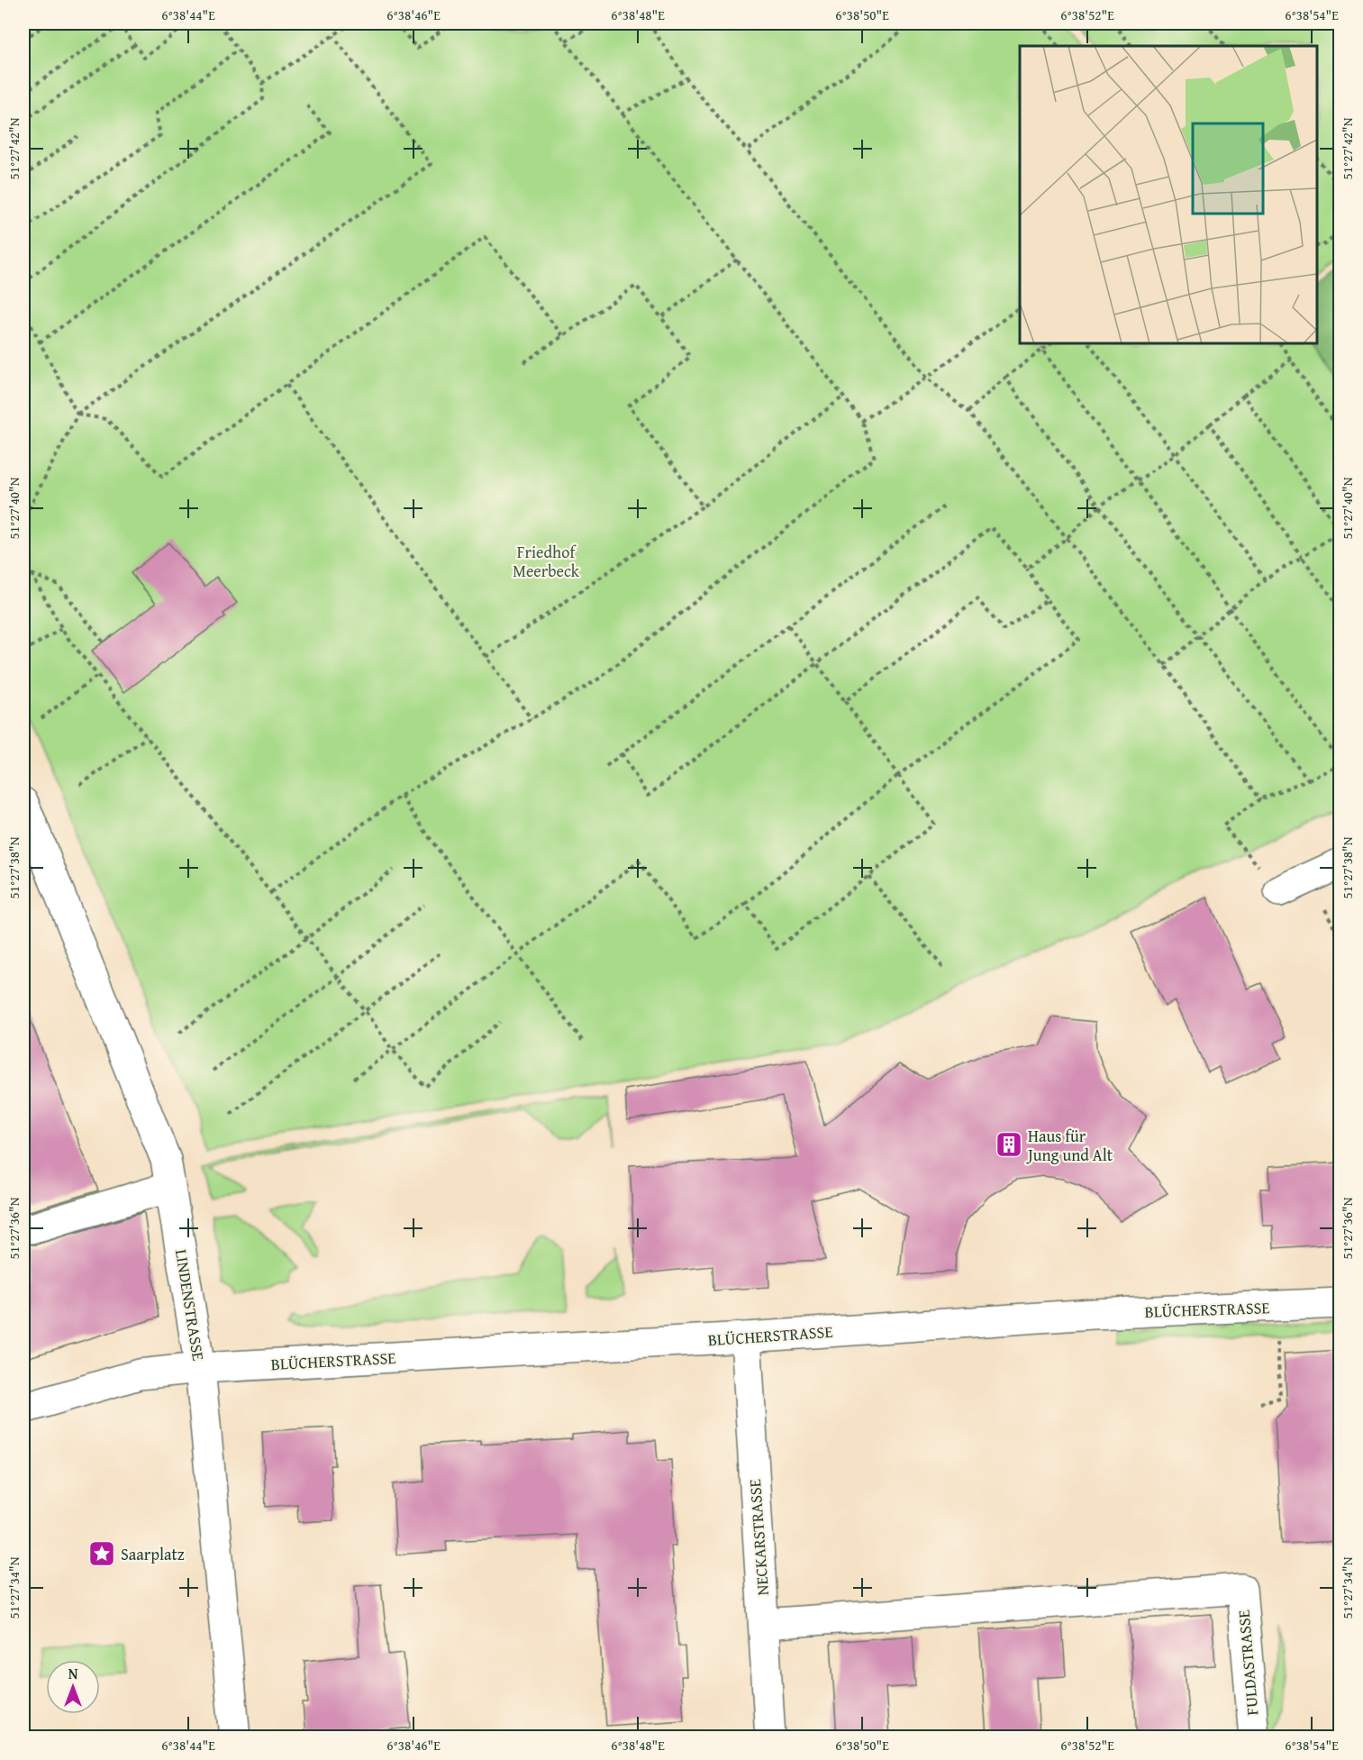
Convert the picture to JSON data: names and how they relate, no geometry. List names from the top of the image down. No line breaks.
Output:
{"streets":{"street":["LINDENSTRASSE","BLÜCHERSTRASSE","NECKARSTRASSE","FULDASTRASSE"]},"crossings":[["LINDENSTRASSE","BLÜCHERSTRASSE"],["BLÜCHERSTRASSE","NECKARSTRASSE"],["NECKARSTRASSE","FULDASTRASSE"]],"parks":["Friedhof Meerbeck"],"places":{"building":["Haus für Jung und Alt"],"place":["Saarplatz"]},"north":"top","coordinates":["6°38'44\"E","6°38'46\"E","6°38'48\"E","6°38'50\"E","6°38'52\"E","6°38'54\"E","51°27'42\"N","51°27'40\"N","51°27'38\"N","51°27'36\"N","51°27'34\"N"]}
